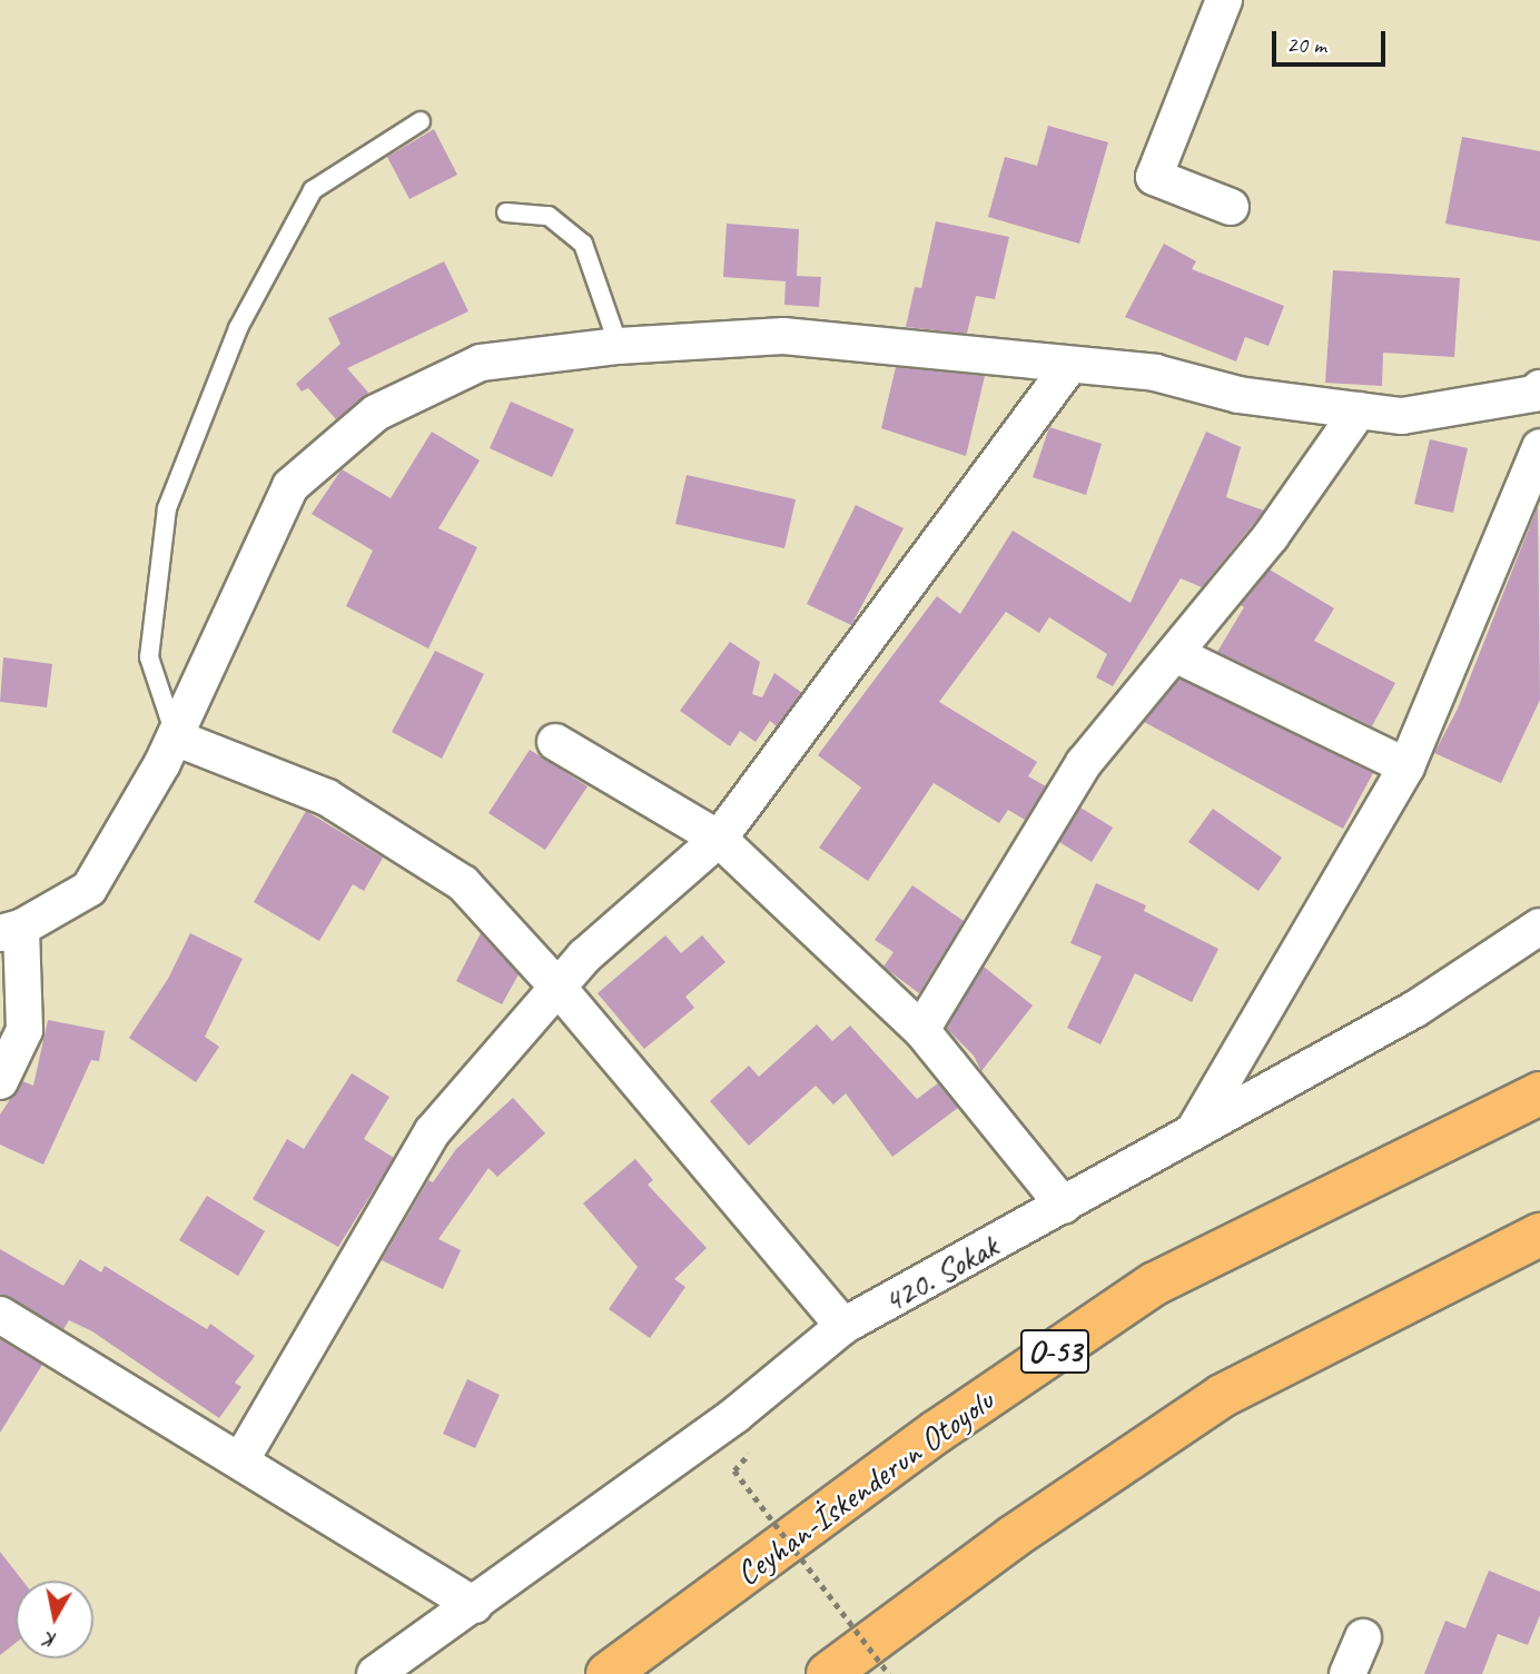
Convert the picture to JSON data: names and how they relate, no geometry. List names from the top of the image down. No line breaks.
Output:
{"streets":{"highway":["O-53","Ceyhan-İskenderun Otoyolu"],"street":["420. Sokak"]},"scale_bar":"20 m","north":"bottom"}
